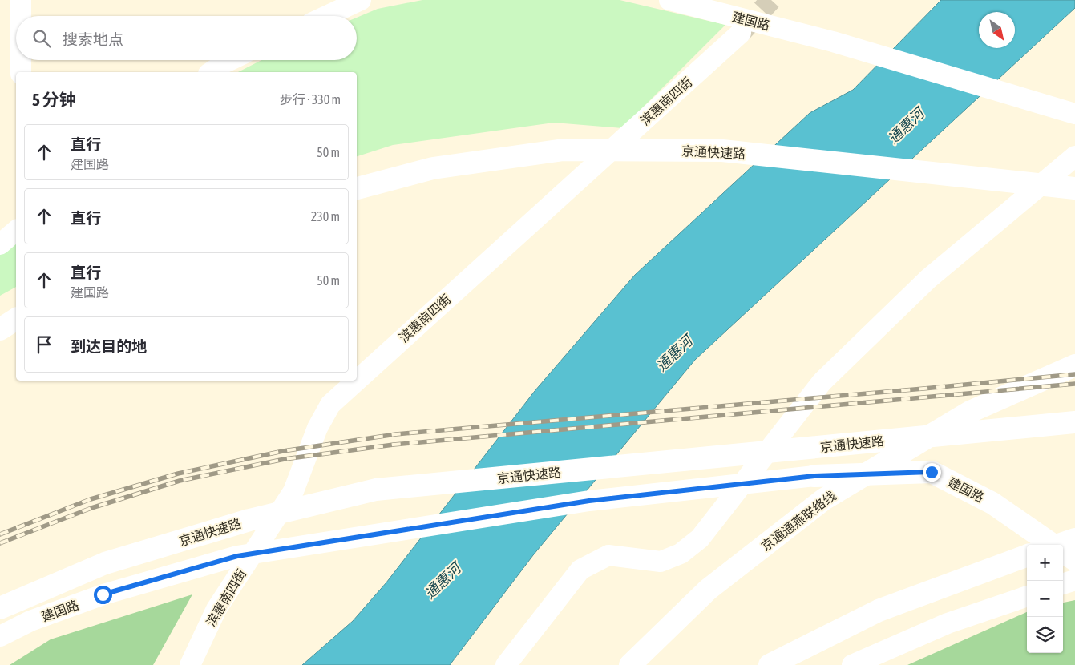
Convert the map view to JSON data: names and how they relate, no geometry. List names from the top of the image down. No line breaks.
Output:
{"streets":{"main road":["建国路","京通快速路","京通通燕联络线"],"street":["滨惠南四街"]},"water":["通惠河"],"north":"bottom right","page":{"search":"搜索地点","heading":["5 分钟","步行 · 330 m"],"list":[["直行","建国路","50 m"],["直行","230 m"],["直行","建国路","50 m"],"到达目的地"],"map_buttons":["+","−"]}}
